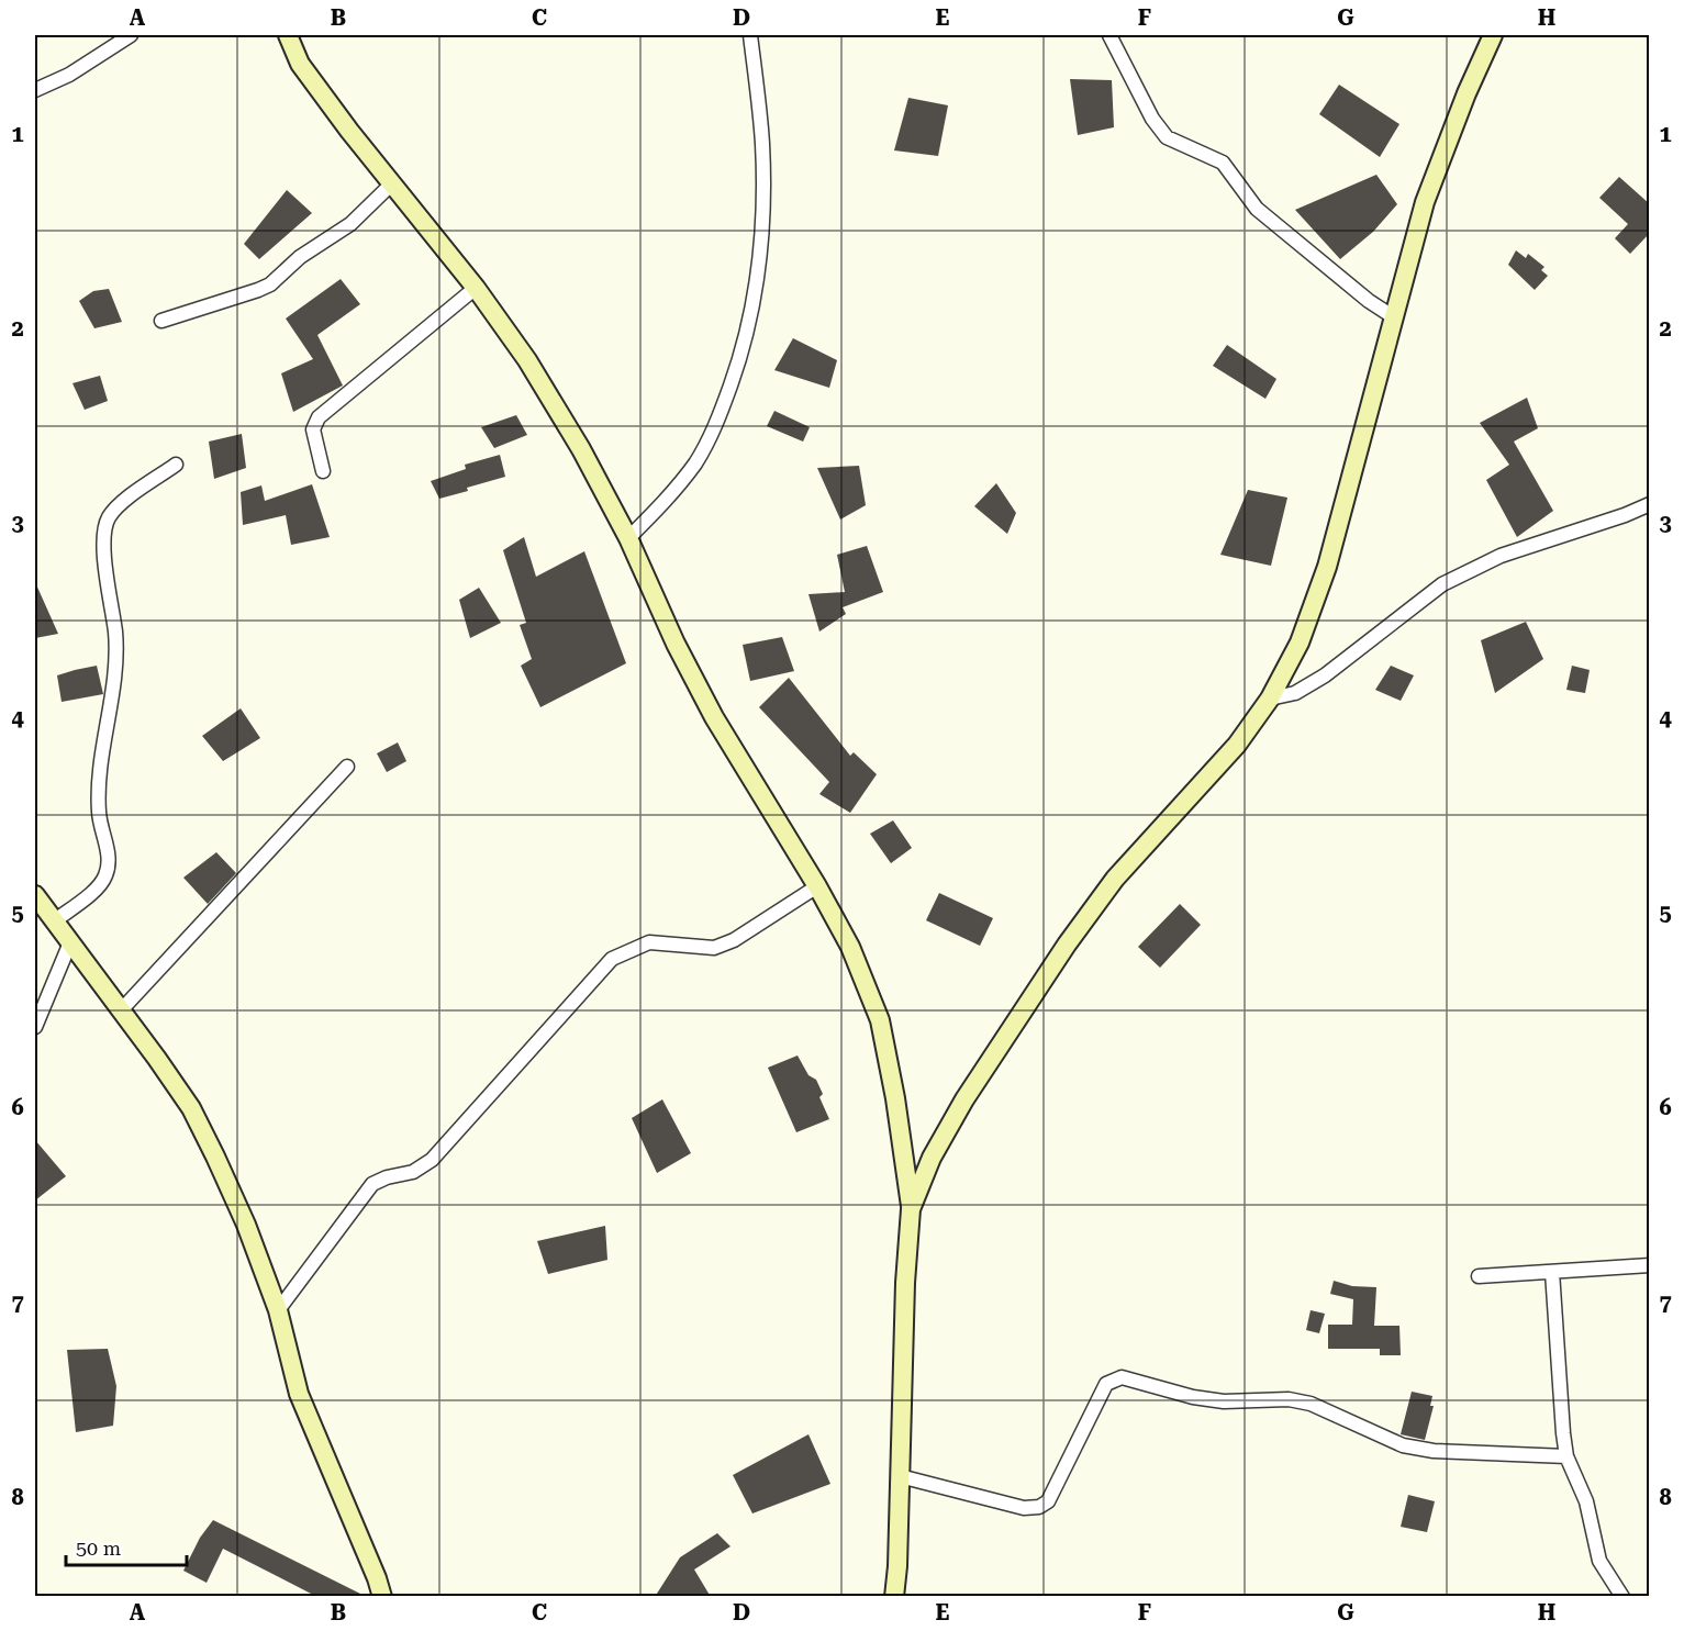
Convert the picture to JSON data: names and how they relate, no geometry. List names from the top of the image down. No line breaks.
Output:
{"scale_bar":"50 m","grid":{"columns":["A","B","C","D","E","F","G","H"],"rows":["1","2","3","4","5","6","7","8"]}}
